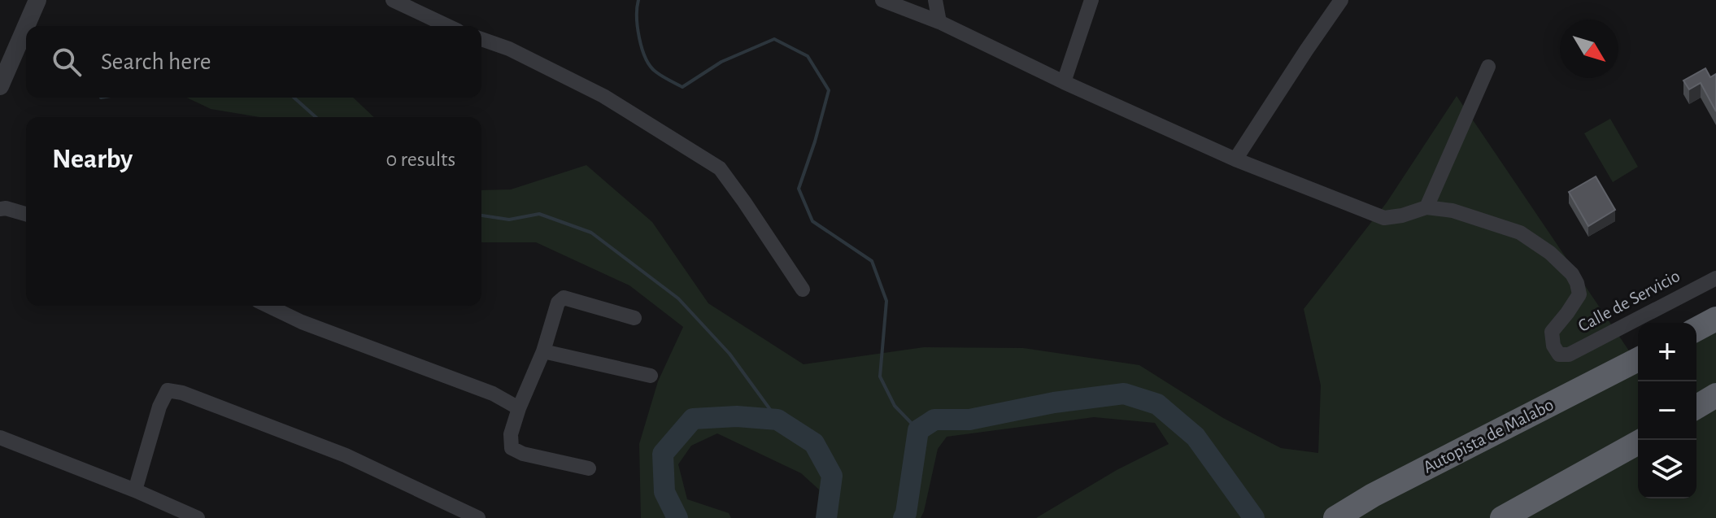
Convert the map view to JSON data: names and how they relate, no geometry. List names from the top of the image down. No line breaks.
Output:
{"streets":{"highway":["Autopista de Malabo"],"street":["Calle de Servicio"]},"north":"bottom right","page":{"search":"Search here","heading":["Nearby","0 results"],"map_buttons":["+","−"]}}
